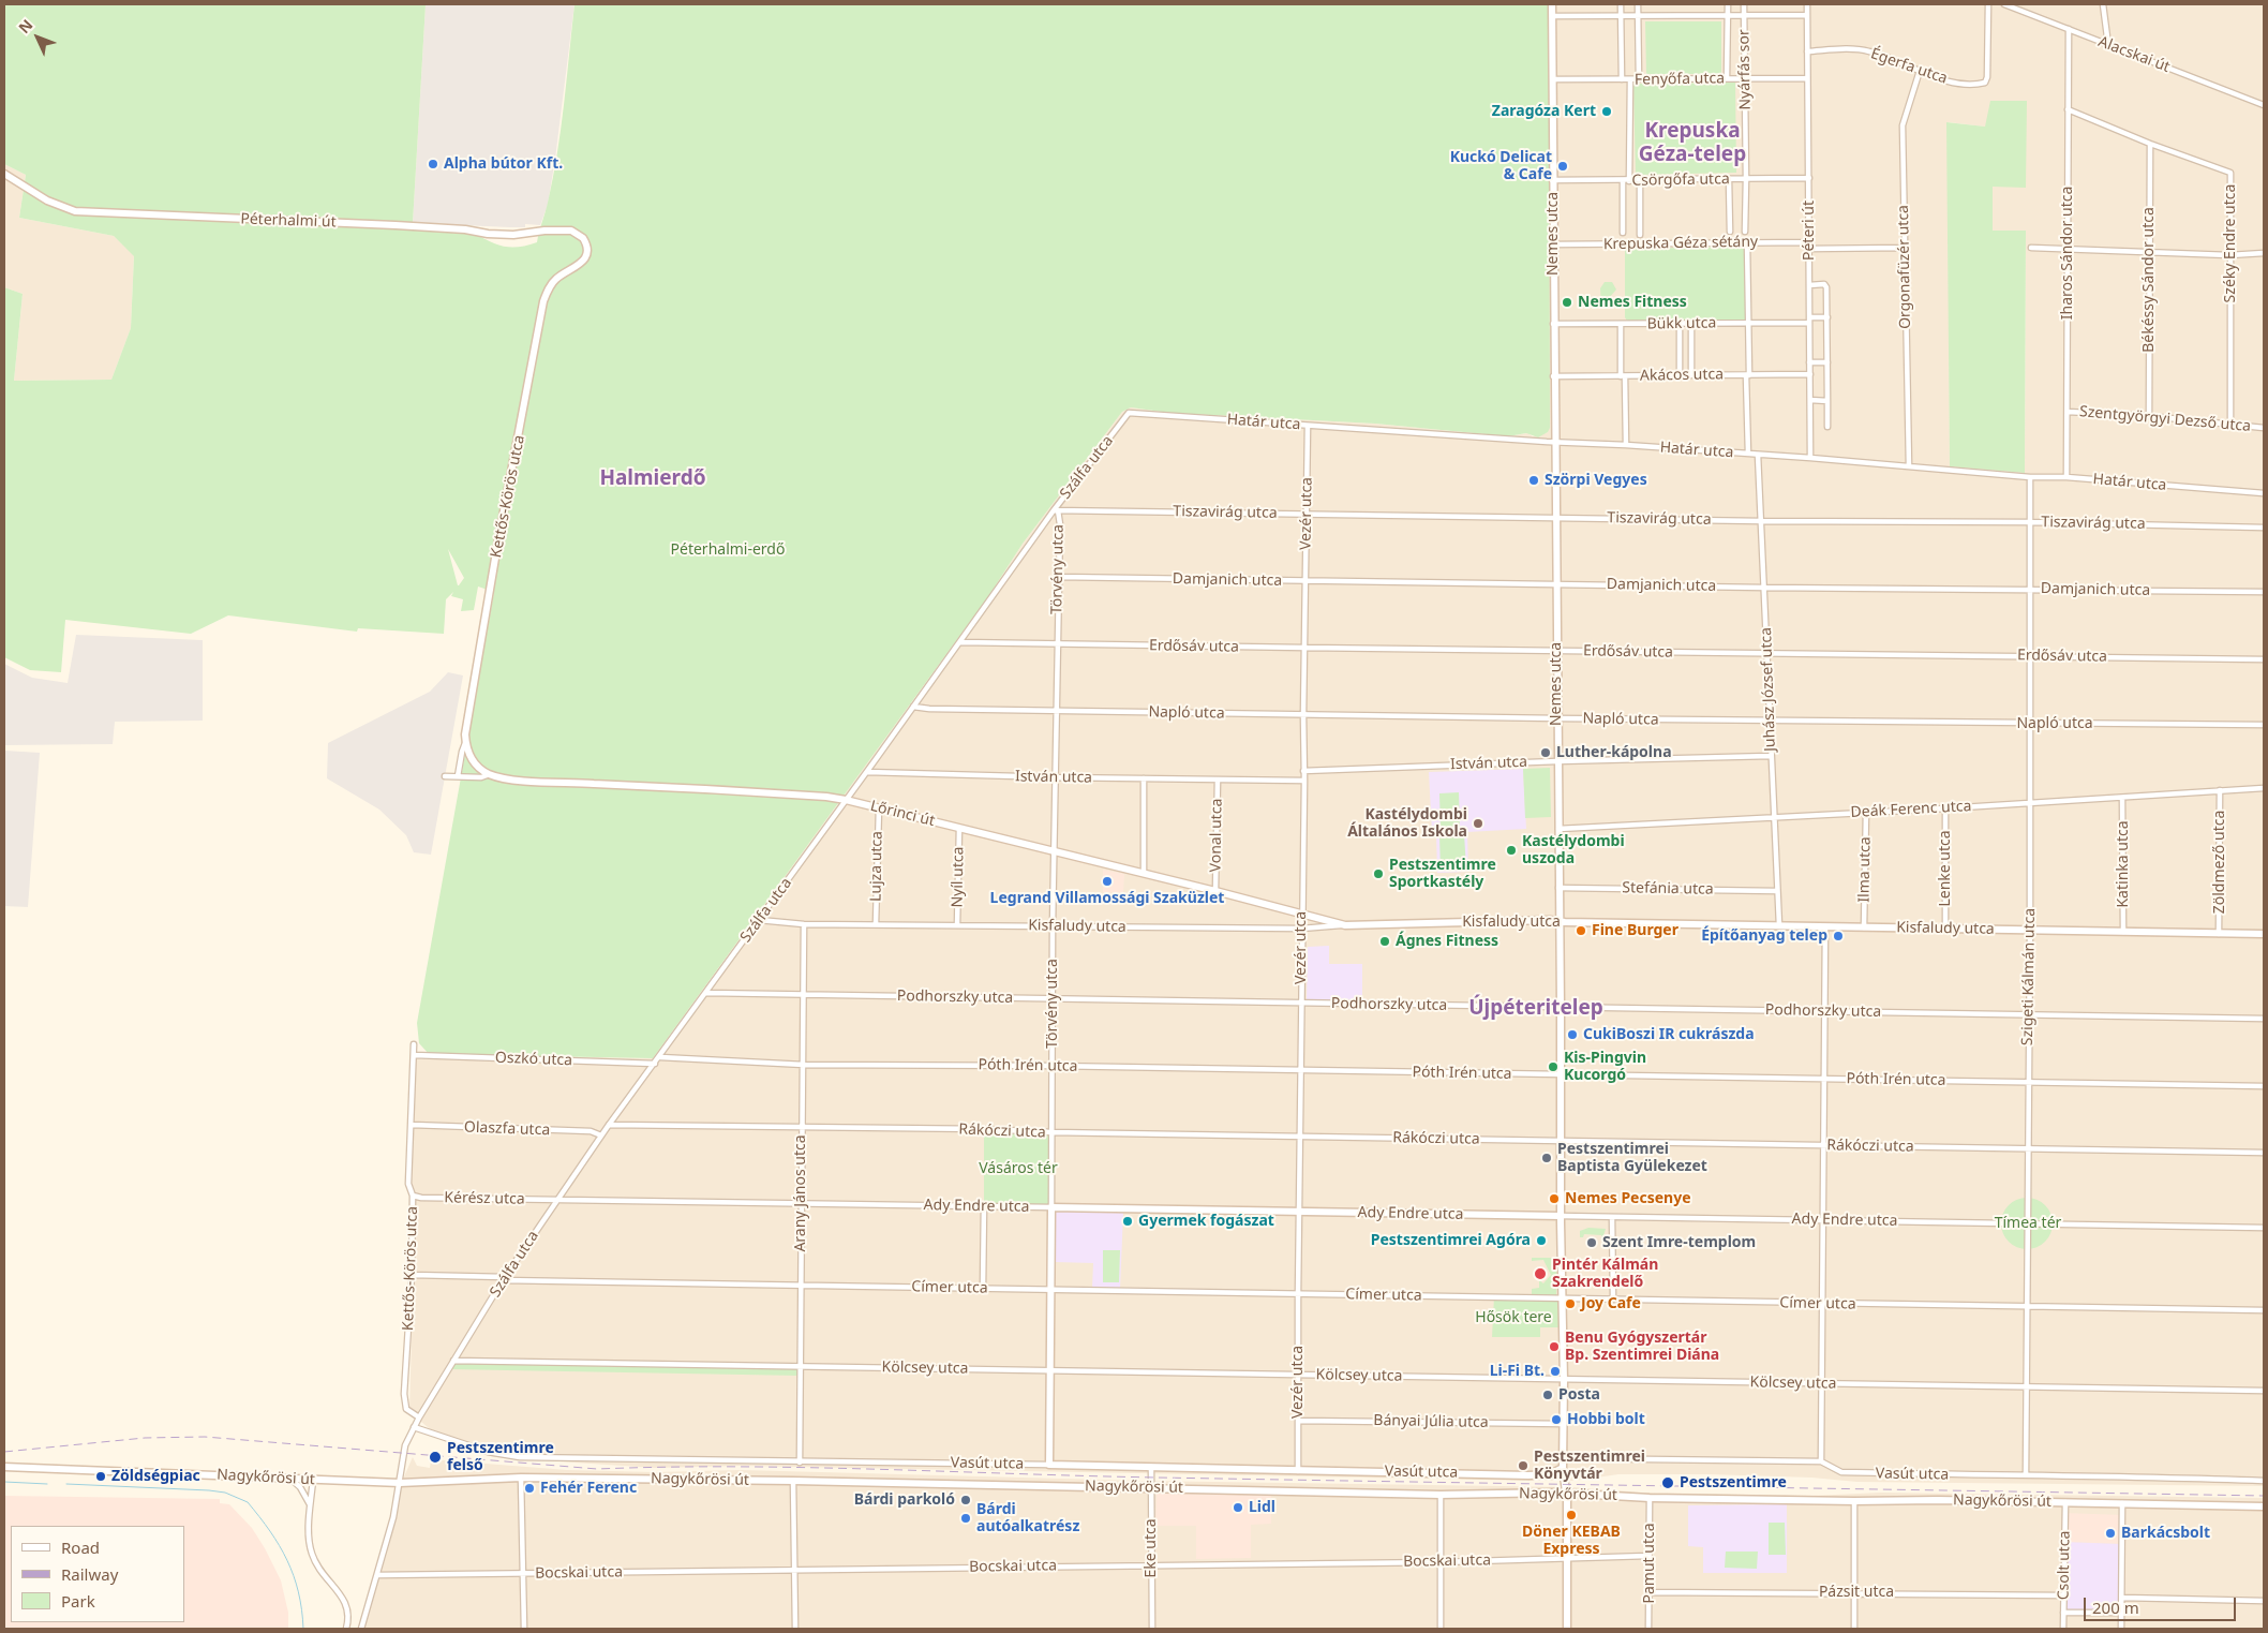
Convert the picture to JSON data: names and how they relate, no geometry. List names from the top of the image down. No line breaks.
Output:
{"streets":{"street":["Alacskai út","Égerfa utca","Nyárfás sor","Fenyőfa utca","Csörgőfa utca","Péterhalmi út","Péteri út","Nemes utca","Krepuska Géza sétány","Széky Endre utca","Iharos Sándor utca","Orgonafüzér utca","Békéssy Sándor utca","Bükk utca","Akácos utca","Szentgyörgyi Dezső utca","Határ utca","Szálfa utca","Kettős-Körös utca","Tiszavirág utca","Vezér utca","Törvény utca","Damjanich utca","Erdősáv utca","Juhász József utca","Napló utca","István utca","Deák Ferenc utca","Lőrinci út","Vonal utca","Zöldmező utca","Katinka utca","Lujza utca","Lenke utca","Ilma utca","Nyíl utca","Stefánia utca","Kisfaludy utca","Szigeti Kálmán utca","Podhorszky utca","Oszkó utca","Póth Irén utca","Olaszfa utca","Rákóczi utca","Arany János utca","Kérész utca","Ady Endre utca","Címer utca","Kölcsey utca","Bányai Júlia utca","Vasút utca","Nagykőrösi út","Eke utca","Bocskai utca","Pamut utca","Csolt utca","Pázsit utca"]},"crossings":[["Alacskai út","Iharos Sándor utca"],["Égerfa utca","Péteri út"],["Égerfa utca","Orgonafüzér utca"],["Nyárfás sor","Fenyőfa utca"],["Nyárfás sor","Csörgőfa utca"],["Fenyőfa utca","Péteri út"],["Fenyőfa utca","Nemes utca"],["Csörgőfa utca","Péteri út"],["Csörgőfa utca","Nemes utca"],["Péterhalmi út","Kettős-Körös utca"],["Péteri út","Krepuska Géza sétány"],["Péteri út","Bükk utca"],["Péteri út","Akácos utca"],["Péteri út","Határ utca"],["Nemes utca","Krepuska Géza sétány"],["Nemes utca","Bükk utca"],["Nemes utca","Akácos utca"],["Nemes utca","Határ utca"],["Nemes utca","Tiszavirág utca"],["Nemes utca","Damjanich utca"],["Nemes utca","Erdősáv utca"],["Nemes utca","Napló utca"],["Nemes utca","István utca"],["Nemes utca","Deák Ferenc utca"],["Nemes utca","Stefánia utca"],["Nemes utca","Kisfaludy utca"],["Nemes utca","Podhorszky utca"],["Nemes utca","Póth Irén utca"],["Nemes utca","Rákóczi utca"],["Nemes utca","Ady Endre utca"],["Nemes utca","Címer utca"],["Nemes utca","Kölcsey utca"],["Nemes utca","Bányai Júlia utca"],["Nemes utca","Vasút utca"],["Nemes utca","Nagykőrösi út"],["Nemes utca","Bocskai utca"],["Széky Endre utca","Iharos Sándor utca"],["Széky Endre utca","Békéssy Sándor utca"],["Széky Endre utca","Szentgyörgyi Dezső utca"],["Iharos Sándor utca","Szentgyörgyi Dezső utca"],["Iharos Sándor utca","Határ utca"],["Orgonafüzér utca","Határ utca"],["Békéssy Sándor utca","Szentgyörgyi Dezső utca"],["Határ utca","Szálfa utca"],["Határ utca","Vezér utca"],["Határ utca","Juhász József utca"],["Határ utca","Szigeti Kálmán utca"],["Szálfa utca","Kettős-Körös utca"],["Szálfa utca","Tiszavirág utca"],["Szálfa utca","Törvény utca"],["Szálfa utca","Erdősáv utca"],["Szálfa utca","Napló utca"],["Szálfa utca","István utca"],["Szálfa utca","Lőrinci út"],["Szálfa utca","Kisfaludy utca"],["Szálfa utca","Podhorszky utca"],["Szálfa utca","Oszkó utca"],["Szálfa utca","Póth Irén utca"],["Szálfa utca","Olaszfa utca"],["Szálfa utca","Rákóczi utca"],["Szálfa utca","Kérész utca"],["Szálfa utca","Ady Endre utca"],["Szálfa utca","Címer utca"],["Szálfa utca","Kölcsey utca"],["Kettős-Körös utca","Oszkó utca"],["Kettős-Körös utca","Olaszfa utca"],["Kettős-Körös utca","Kérész utca"],["Kettős-Körös utca","Címer utca"],["Tiszavirág utca","Vezér utca"],["Tiszavirág utca","Törvény utca"],["Tiszavirág utca","Juhász József utca"],["Tiszavirág utca","Szigeti Kálmán utca"],["Vezér utca","Damjanich utca"],["Vezér utca","Erdősáv utca"],["Vezér utca","Napló utca"],["Vezér utca","István utca"],["Vezér utca","Lőrinci út"],["Vezér utca","Kisfaludy utca"],["Vezér utca","Podhorszky utca"],["Vezér utca","Póth Irén utca"],["Vezér utca","Rákóczi utca"],["Vezér utca","Ady Endre utca"],["Vezér utca","Címer utca"],["Vezér utca","Kölcsey utca"],["Vezér utca","Bányai Júlia utca"],["Vezér utca","Vasút utca"],["Törvény utca","Damjanich utca"],["Törvény utca","Erdősáv utca"],["Törvény utca","Napló utca"],["Törvény utca","István utca"],["Törvény utca","Lőrinci út"],["Törvény utca","Kisfaludy utca"],["Törvény utca","Podhorszky utca"],["Törvény utca","Póth Irén utca"],["Törvény utca","Rákóczi utca"],["Törvény utca","Ady Endre utca"],["Törvény utca","Címer utca"],["Törvény utca","Kölcsey utca"],["Törvény utca","Vasút utca"],["Damjanich utca","Juhász József utca"],["Damjanich utca","Szigeti Kálmán utca"],["Erdősáv utca","Juhász József utca"],["Erdősáv utca","Szigeti Kálmán utca"],["Juhász József utca","Napló utca"],["Juhász József utca","István utca"],["Juhász József utca","Deák Ferenc utca"],["Juhász József utca","Stefánia utca"],["Juhász József utca","Kisfaludy utca"],["Napló utca","Szigeti Kálmán utca"],["István utca","Vonal utca"],["Deák Ferenc utca","Zöldmező utca"],["Deák Ferenc utca","Katinka utca"],["Deák Ferenc utca","Lenke utca"],["Deák Ferenc utca","Ilma utca"],["Deák Ferenc utca","Szigeti Kálmán utca"],["Lőrinci út","Vonal utca"],["Lőrinci út","Lujza utca"],["Lőrinci út","Nyíl utca"],["Lőrinci út","Kisfaludy utca"],["Zöldmező utca","Kisfaludy utca"],["Katinka utca","Kisfaludy utca"],["Lujza utca","Kisfaludy utca"],["Lenke utca","Kisfaludy utca"],["Ilma utca","Kisfaludy utca"],["Nyíl utca","Kisfaludy utca"],["Kisfaludy utca","Szigeti Kálmán utca"],["Kisfaludy utca","Arany János utca"],["Szigeti Kálmán utca","Podhorszky utca"],["Szigeti Kálmán utca","Póth Irén utca"],["Szigeti Kálmán utca","Rákóczi utca"],["Szigeti Kálmán utca","Ady Endre utca"],["Szigeti Kálmán utca","Címer utca"],["Szigeti Kálmán utca","Kölcsey utca"],["Szigeti Kálmán utca","Vasút utca"],["Podhorszky utca","Arany János utca"],["Póth Irén utca","Arany János utca"],["Rákóczi utca","Arany János utca"],["Arany János utca","Ady Endre utca"],["Arany János utca","Címer utca"],["Arany János utca","Kölcsey utca"],["Arany János utca","Vasút utca"],["Kérész utca","Ady Endre utca"],["Vasút utca","Eke utca"],["Nagykőrösi út","Eke utca"],["Nagykőrösi út","Pamut utca"],["Nagykőrösi út","Csolt utca"],["Eke utca","Bocskai utca"],["Bocskai utca","Pamut utca"],["Pamut utca","Pázsit utca"],["Csolt utca","Pázsit utca"]],"districts":["Krepuska Géza-telep","Halmierdő","Újpéteritelep"],"parks":["Péterhalmi-erdő","Vásáros tér","Tímea tér","Hősök tere"],"places":["Zaragóza Kert","Alpha bútor Kft.","Kuckó Delicat & Cafe","Nemes Fitness","Szörpi Vegyes","Luther-kápolna","Kastélydombi Általános Iskola","Kastélydombi uszoda","Pestszentimre Sportkastély","Legrand Villamossági Szaküzlet","Fine Burger","Építőanyag telep","Ágnes Fitness","CukiBoszi IR cukrászda","Kis-Pingvin Kucorgó","Pestszentimrei Baptista Gyülekezet","Nemes Pecsenye","Gyermek fogászat","Pestszentimrei Agóra","Szent Imre-templom","Pintér Kálmán Szakrendelő","Joy Cafe","Benu Gyógyszertár Bp. Szentimrei Diána","Li-Fi Bt.","Posta","Hobbi bolt","Pestszentimre felső","Pestszentimrei Könyvtár","Zöldségpiac","Pestszentimre","Fehér Ferenc","Bárdi parkoló","Lidl","Döner KEBAB Express","Bárdi autóalkatrész","Barkácsbolt"],"legend":["Road","Railway","Park"],"scale_bar":"200 m","north":"top left"}
